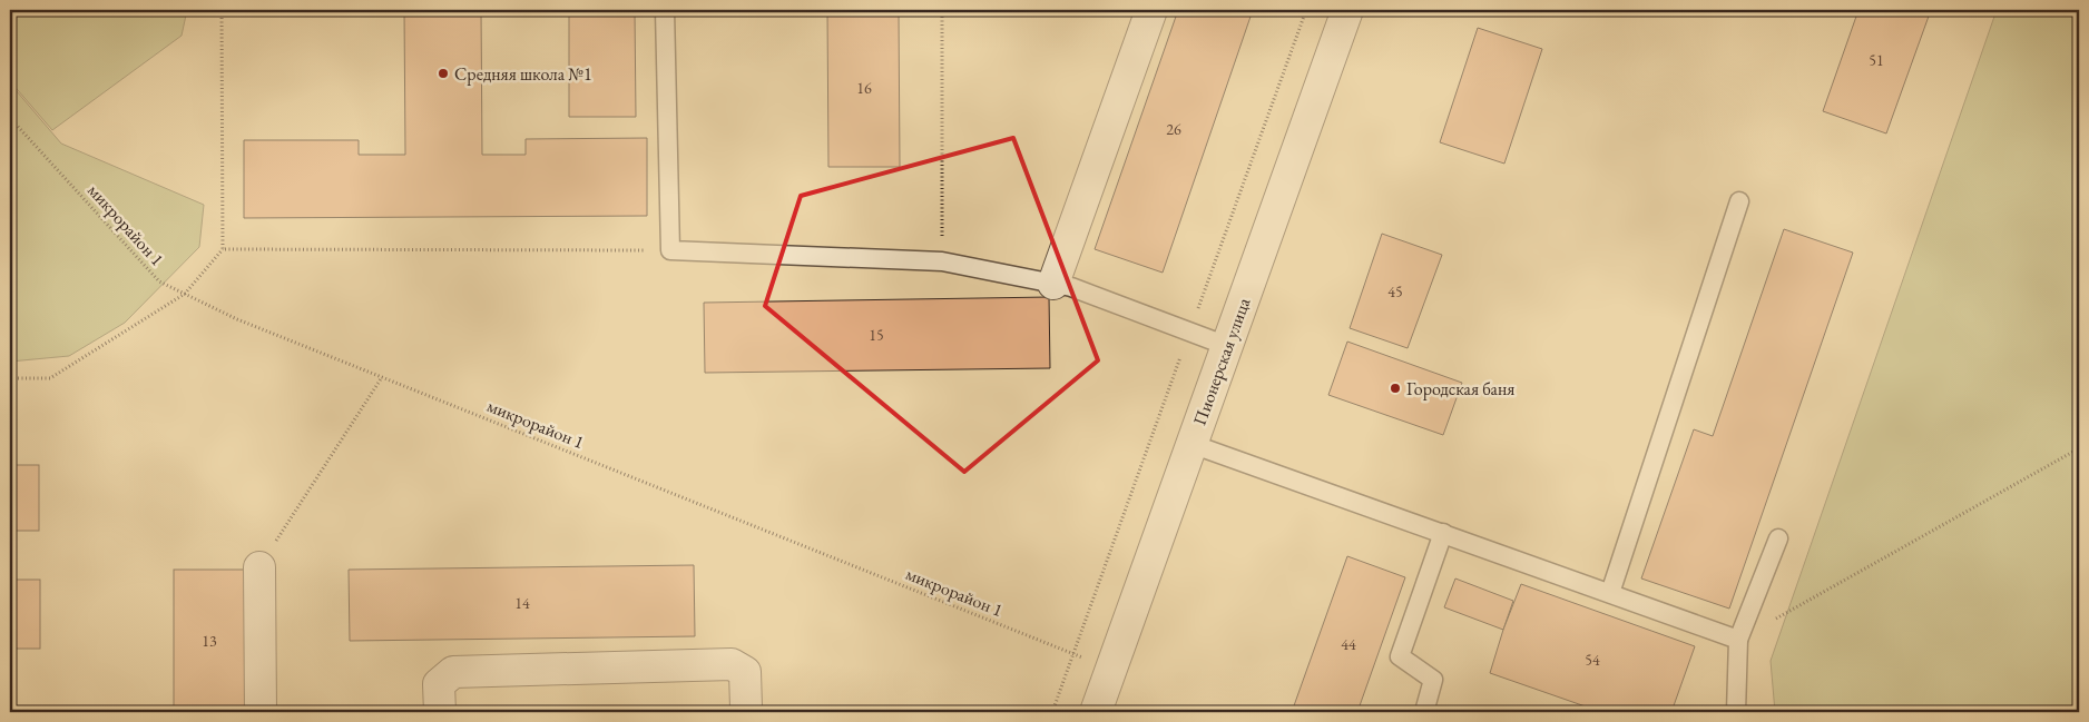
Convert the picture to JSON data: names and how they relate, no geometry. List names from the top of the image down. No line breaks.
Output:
{"streets":{"street":["Пионерская улица"],"path":["микрорайон 1"]},"crossings":[["микрорайон 1","Пионерская улица"]],"places":["Средняя школа №1","Городская баня"],"house_numbers":["51","16","26","45","15","14","13","44","54"]}
